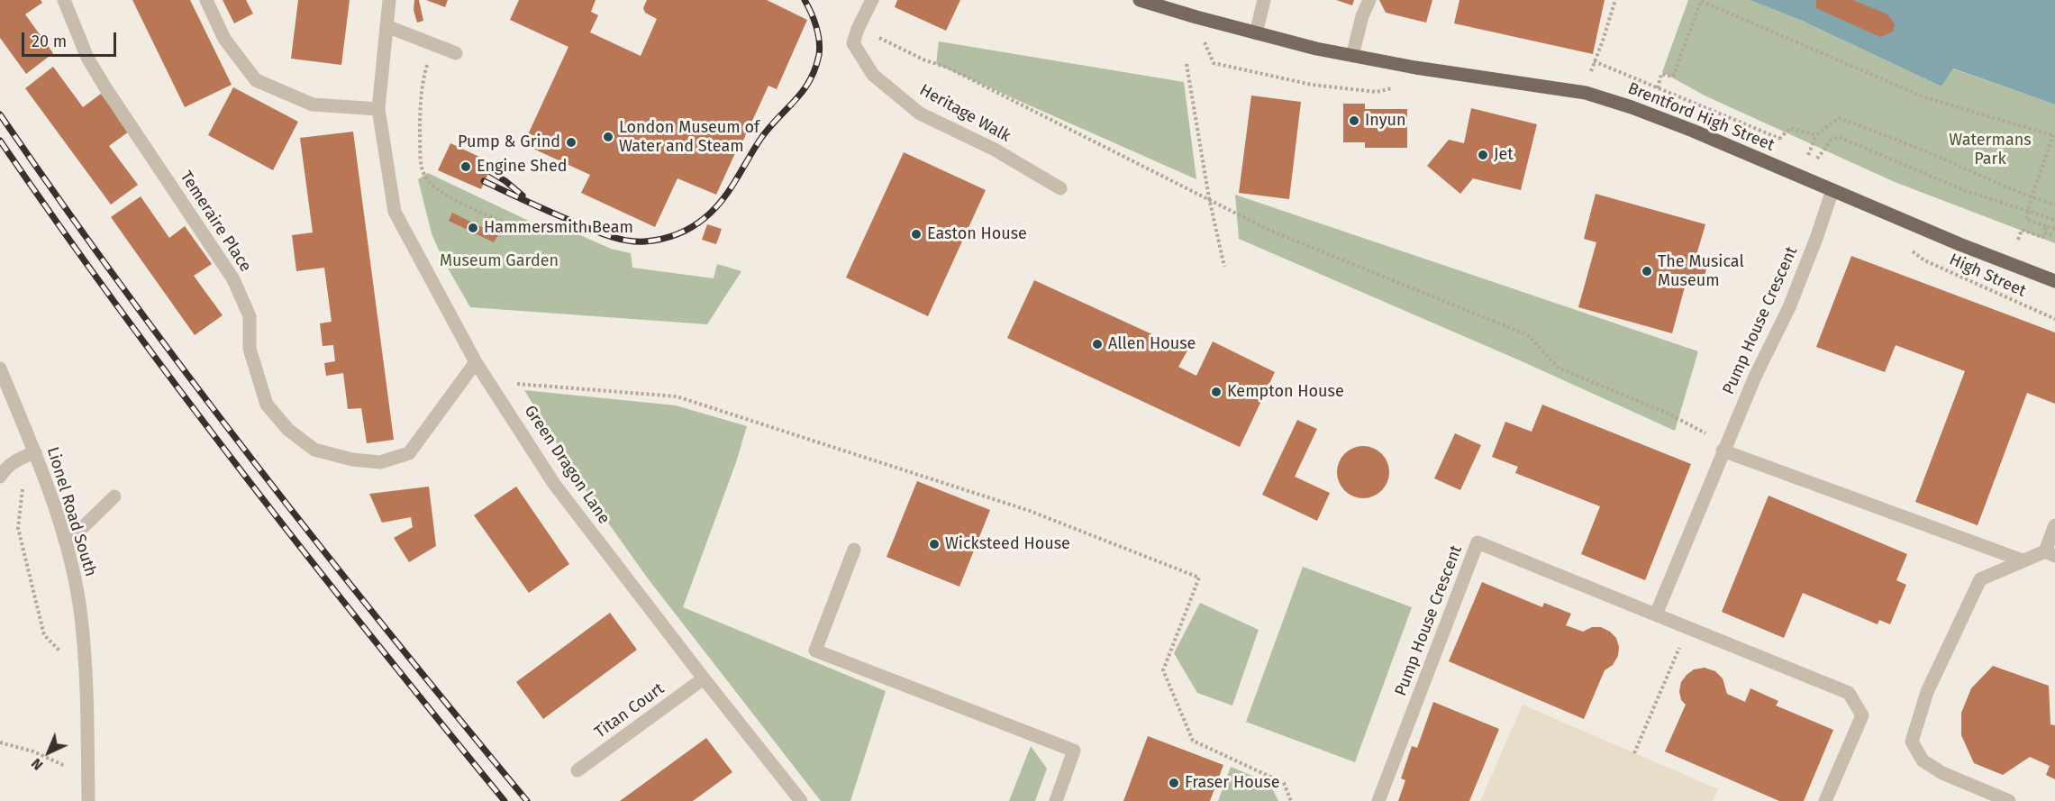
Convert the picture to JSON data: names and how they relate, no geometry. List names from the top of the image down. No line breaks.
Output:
{"streets":{"main road":["Brentford High Street"],"street":["Heritage Walk","Temeraire Place","Pump House Crescent","Green Dragon Lane","Lionel Road South","Titan Court"],"path":["High Street"]},"crossings":[["Brentford High Street","Pump House Crescent"],["Temeraire Place","Green Dragon Lane"],["Green Dragon Lane","Titan Court"]],"parks":["Watermans Park","Museum Garden"],"places":["Inyun","London Museum of Water and Steam","Pump & Grind","Jet","Engine Shed","Hammersmith Beam","Easton House","The Musical Museum","Allen House","Kempton House","Wicksteed House","Fraser House"],"scale_bar":"20 m","north":"bottom left"}
